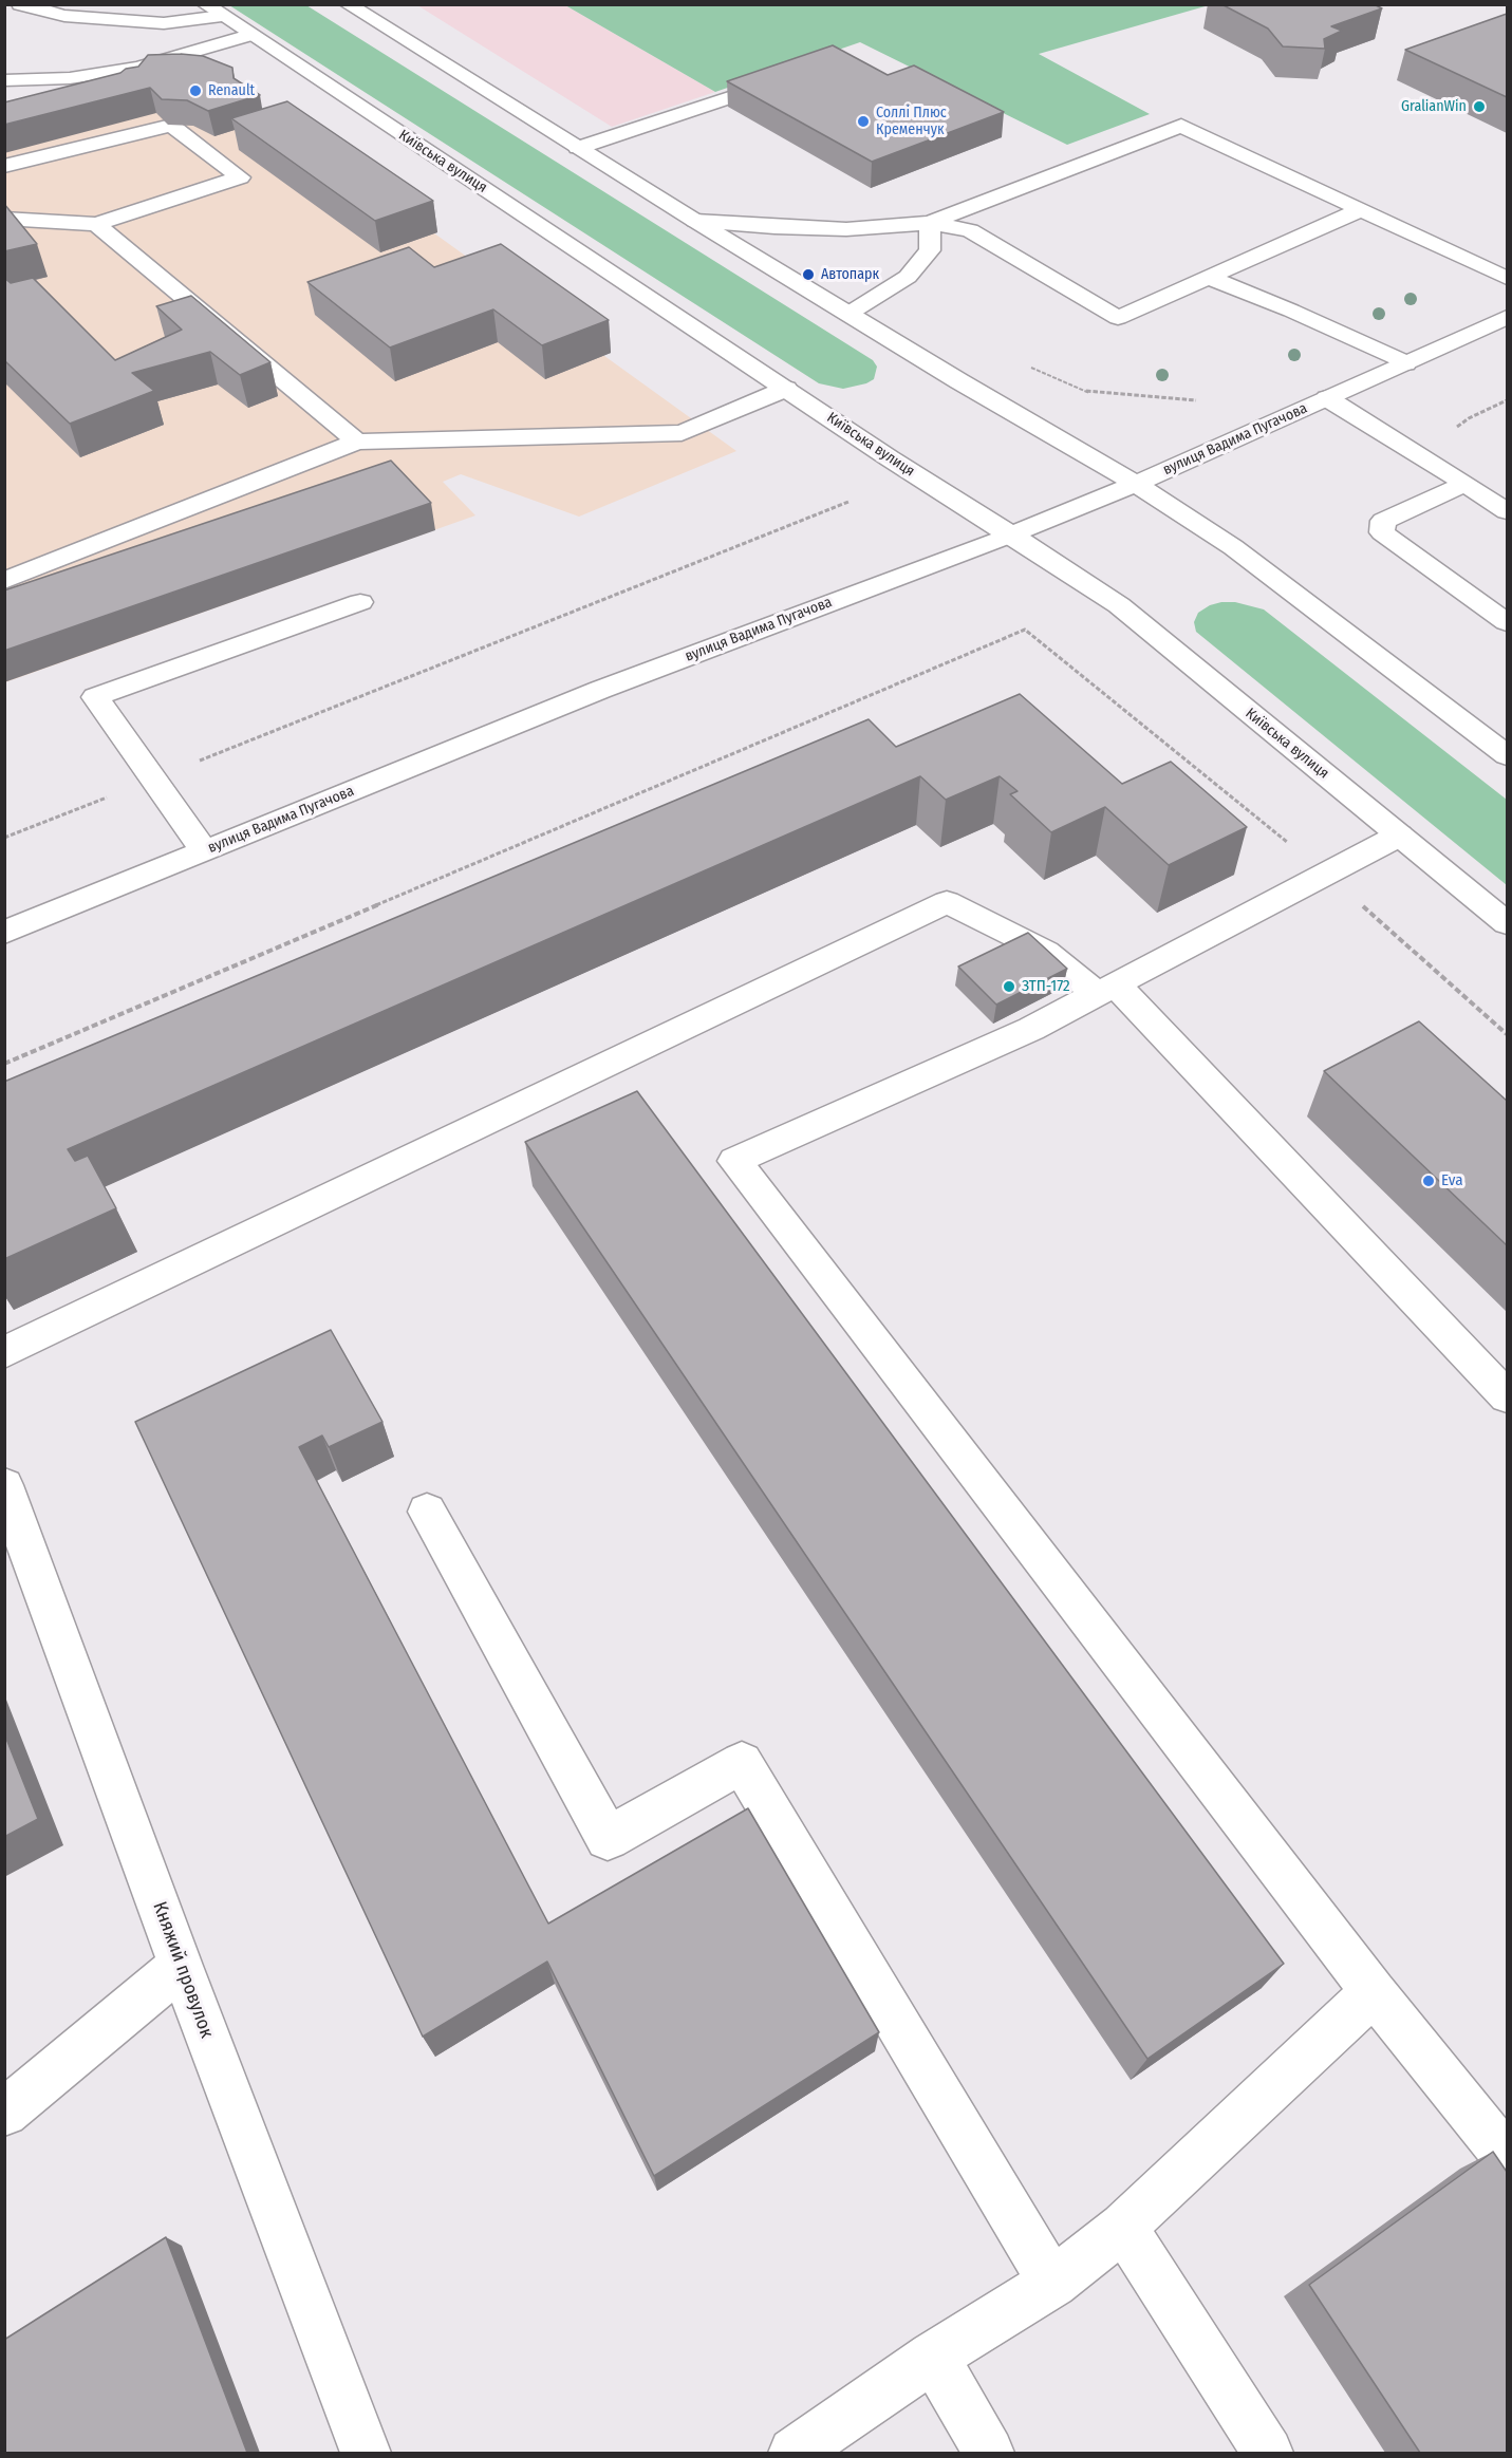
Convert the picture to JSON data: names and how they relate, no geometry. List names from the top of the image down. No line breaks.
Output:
{"streets":{"main road":["Київська вулиця","вулиця Вадима Пугачова","Княжий провулок"]},"crossings":[["Київська вулиця","вулиця Вадима Пугачова"]],"places":["Renault","GralianWin","Соллі Плюс Кременчук","Автопарк","ЗТП-172","Eva"]}
